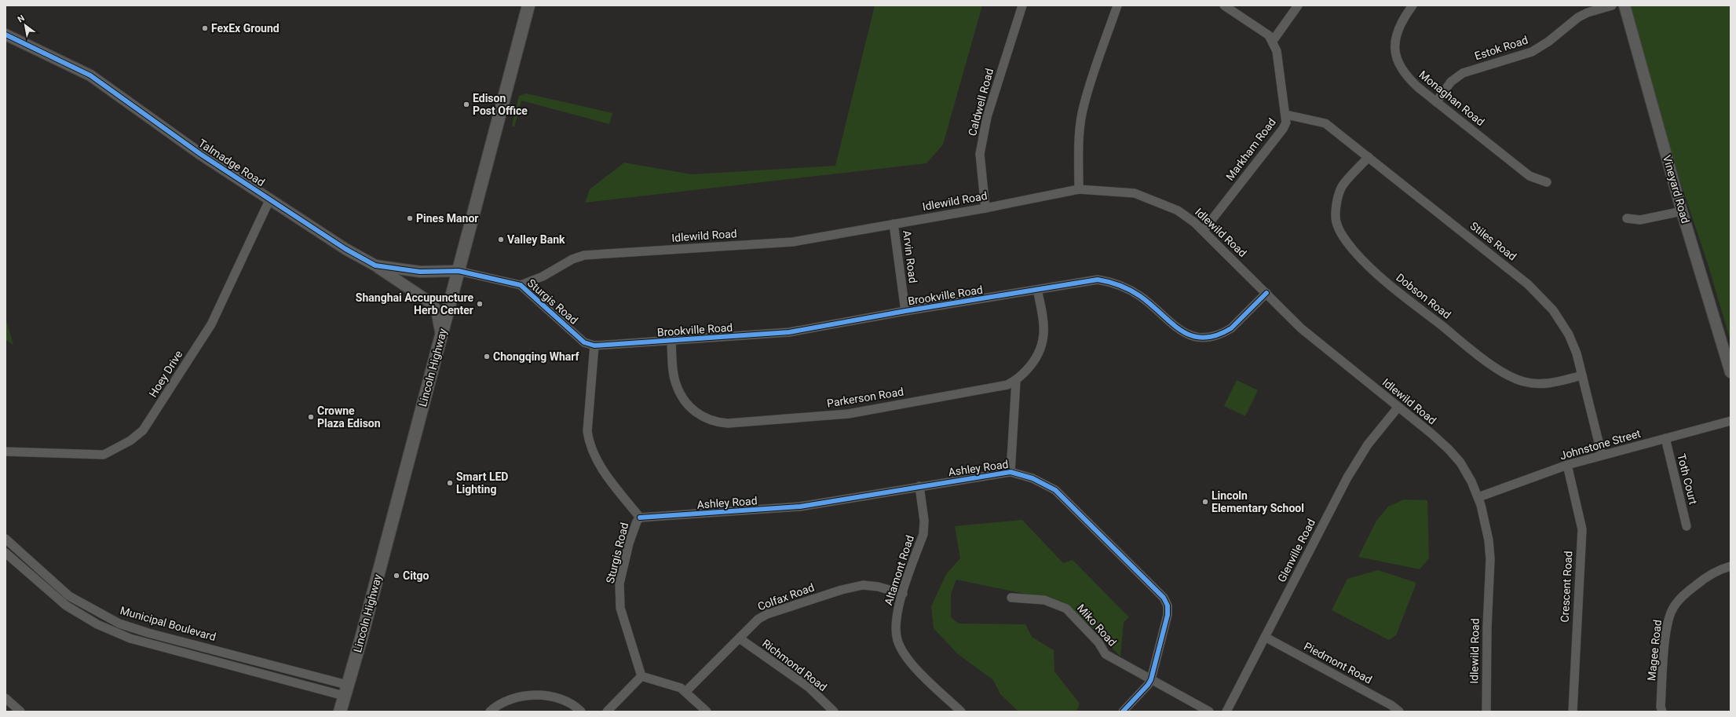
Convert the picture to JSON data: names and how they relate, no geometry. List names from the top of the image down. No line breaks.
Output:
{"streets":{"main road":["Lincoln Highway"],"street":["Estok Road","Monaghan Road","Caldwell Road","Markham Road","Talmadge Road","Vineyard Road","Idlewild Road","Stiles Road","Arvin Road","Brookville Road","Dobson Road","Sturgis Road","Hoey Drive","Parkerson Road","Johnstone Street","Ashley Road","Toth Court","Glenville Road","Altamont Road","Crescent Road","Colfax Road","Municipal Boulevard","Miko Road","Magee Road","Piedmont Road","Richmond Road"]},"crossings":[["Estok Road","Monaghan Road"],["Caldwell Road","Idlewild Road"],["Markham Road","Idlewild Road"],["Markham Road","Stiles Road"],["Talmadge Road","Sturgis Road"],["Talmadge Road","Lincoln Highway"],["Talmadge Road","Hoey Drive"],["Idlewild Road","Arvin Road"],["Idlewild Road","Brookville Road"],["Idlewild Road","Sturgis Road"],["Idlewild Road","Johnstone Street"],["Idlewild Road","Glenville Road"],["Stiles Road","Dobson Road"],["Stiles Road","Johnstone Street"],["Arvin Road","Brookville Road"],["Brookville Road","Sturgis Road"],["Brookville Road","Parkerson Road"],["Sturgis Road","Lincoln Highway"],["Sturgis Road","Ashley Road"],["Lincoln Highway","Municipal Boulevard"],["Johnstone Street","Toth Court"],["Johnstone Street","Crescent Road"],["Ashley Road","Altamont Road"],["Ashley Road","Miko Road"],["Glenville Road","Piedmont Road"],["Altamont Road","Colfax Road"],["Colfax Road","Richmond Road"]],"places":["FexEx Ground","Edison Post Office","Pines Manor","Valley Bank","Shanghai Accupuncture Herb Center","Chongqing Wharf","Crowne Plaza Edison","Smart LED Lighting","Lincoln Elementary School","Citgo"],"north":"top left"}
